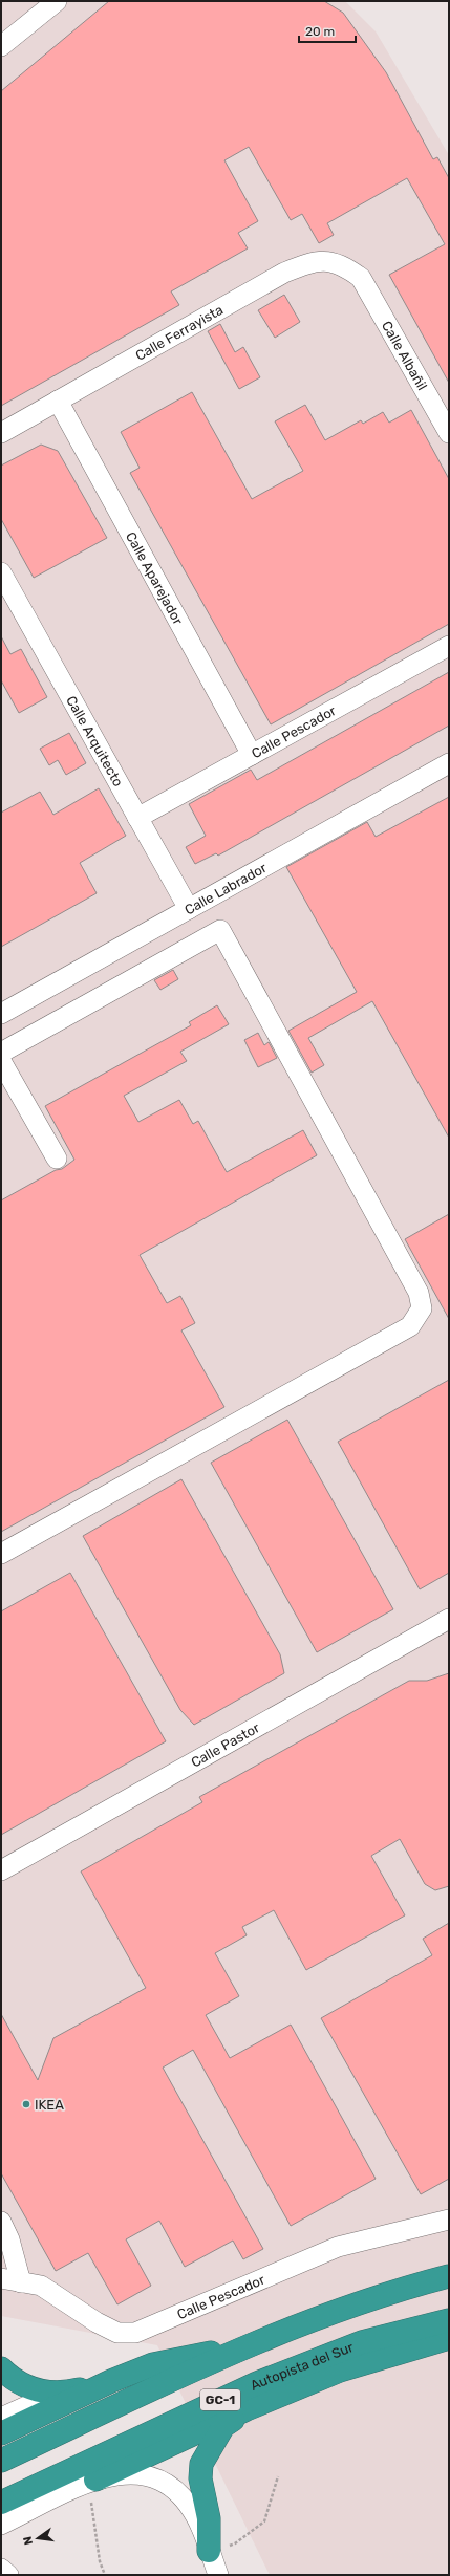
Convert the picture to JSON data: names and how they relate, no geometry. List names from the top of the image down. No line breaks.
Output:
{"streets":{"highway":["Autopista del Sur","GC-1"],"street":["Calle Ferrayista","Calle Albañil","Calle Aparejador","Calle Pescador","Calle Arquitecto","Calle Labrador","Calle Pastor"]},"crossings":[["Calle Ferrayista","Calle Albañil"],["Calle Ferrayista","Calle Aparejador"],["Calle Aparejador","Calle Pescador"],["Calle Pescador","Calle Arquitecto"],["Calle Arquitecto","Calle Labrador"]],"places":["IKEA"],"scale_bar":"20 m","north":"left"}
